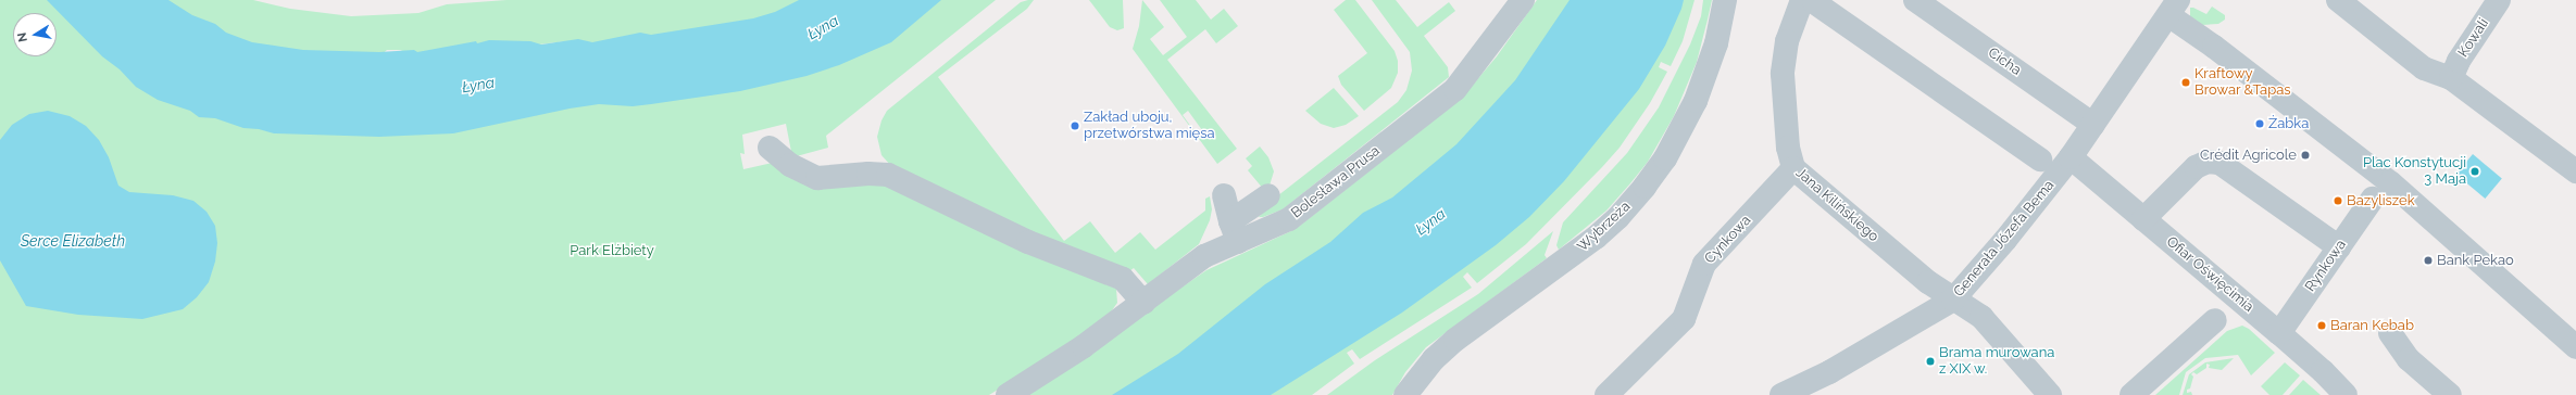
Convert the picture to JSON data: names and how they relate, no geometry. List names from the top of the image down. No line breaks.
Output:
{"streets":{"street":["Kowali","Cicha","Bolesława Prusa","Jana Kilińskiego","Wybrzeża","Generała Józefa Bema","Cynkowa","Rynkowa","Ofiar Oświęcimia"]},"crossings":[["Cicha","Generała Józefa Bema"],["Jana Kilińskiego","Generała Józefa Bema"],["Jana Kilińskiego","Cynkowa"],["Generała Józefa Bema","Ofiar Oświęcimia"],["Rynkowa","Ofiar Oświęcimia"]],"water":["Łyna","Serce Elizabeth"],"parks":["Park Elżbiety"],"places":["Kraftowy Browar &Tapas","Żabka","Zakład uboju, przetwórstwa mięsa","Crédit Agricole","Plac Konstytucji 3 Maja","Bazyliszek","Bank Pekao","Baran Kebab","Brama murowana z XIX w."],"north":"left"}
